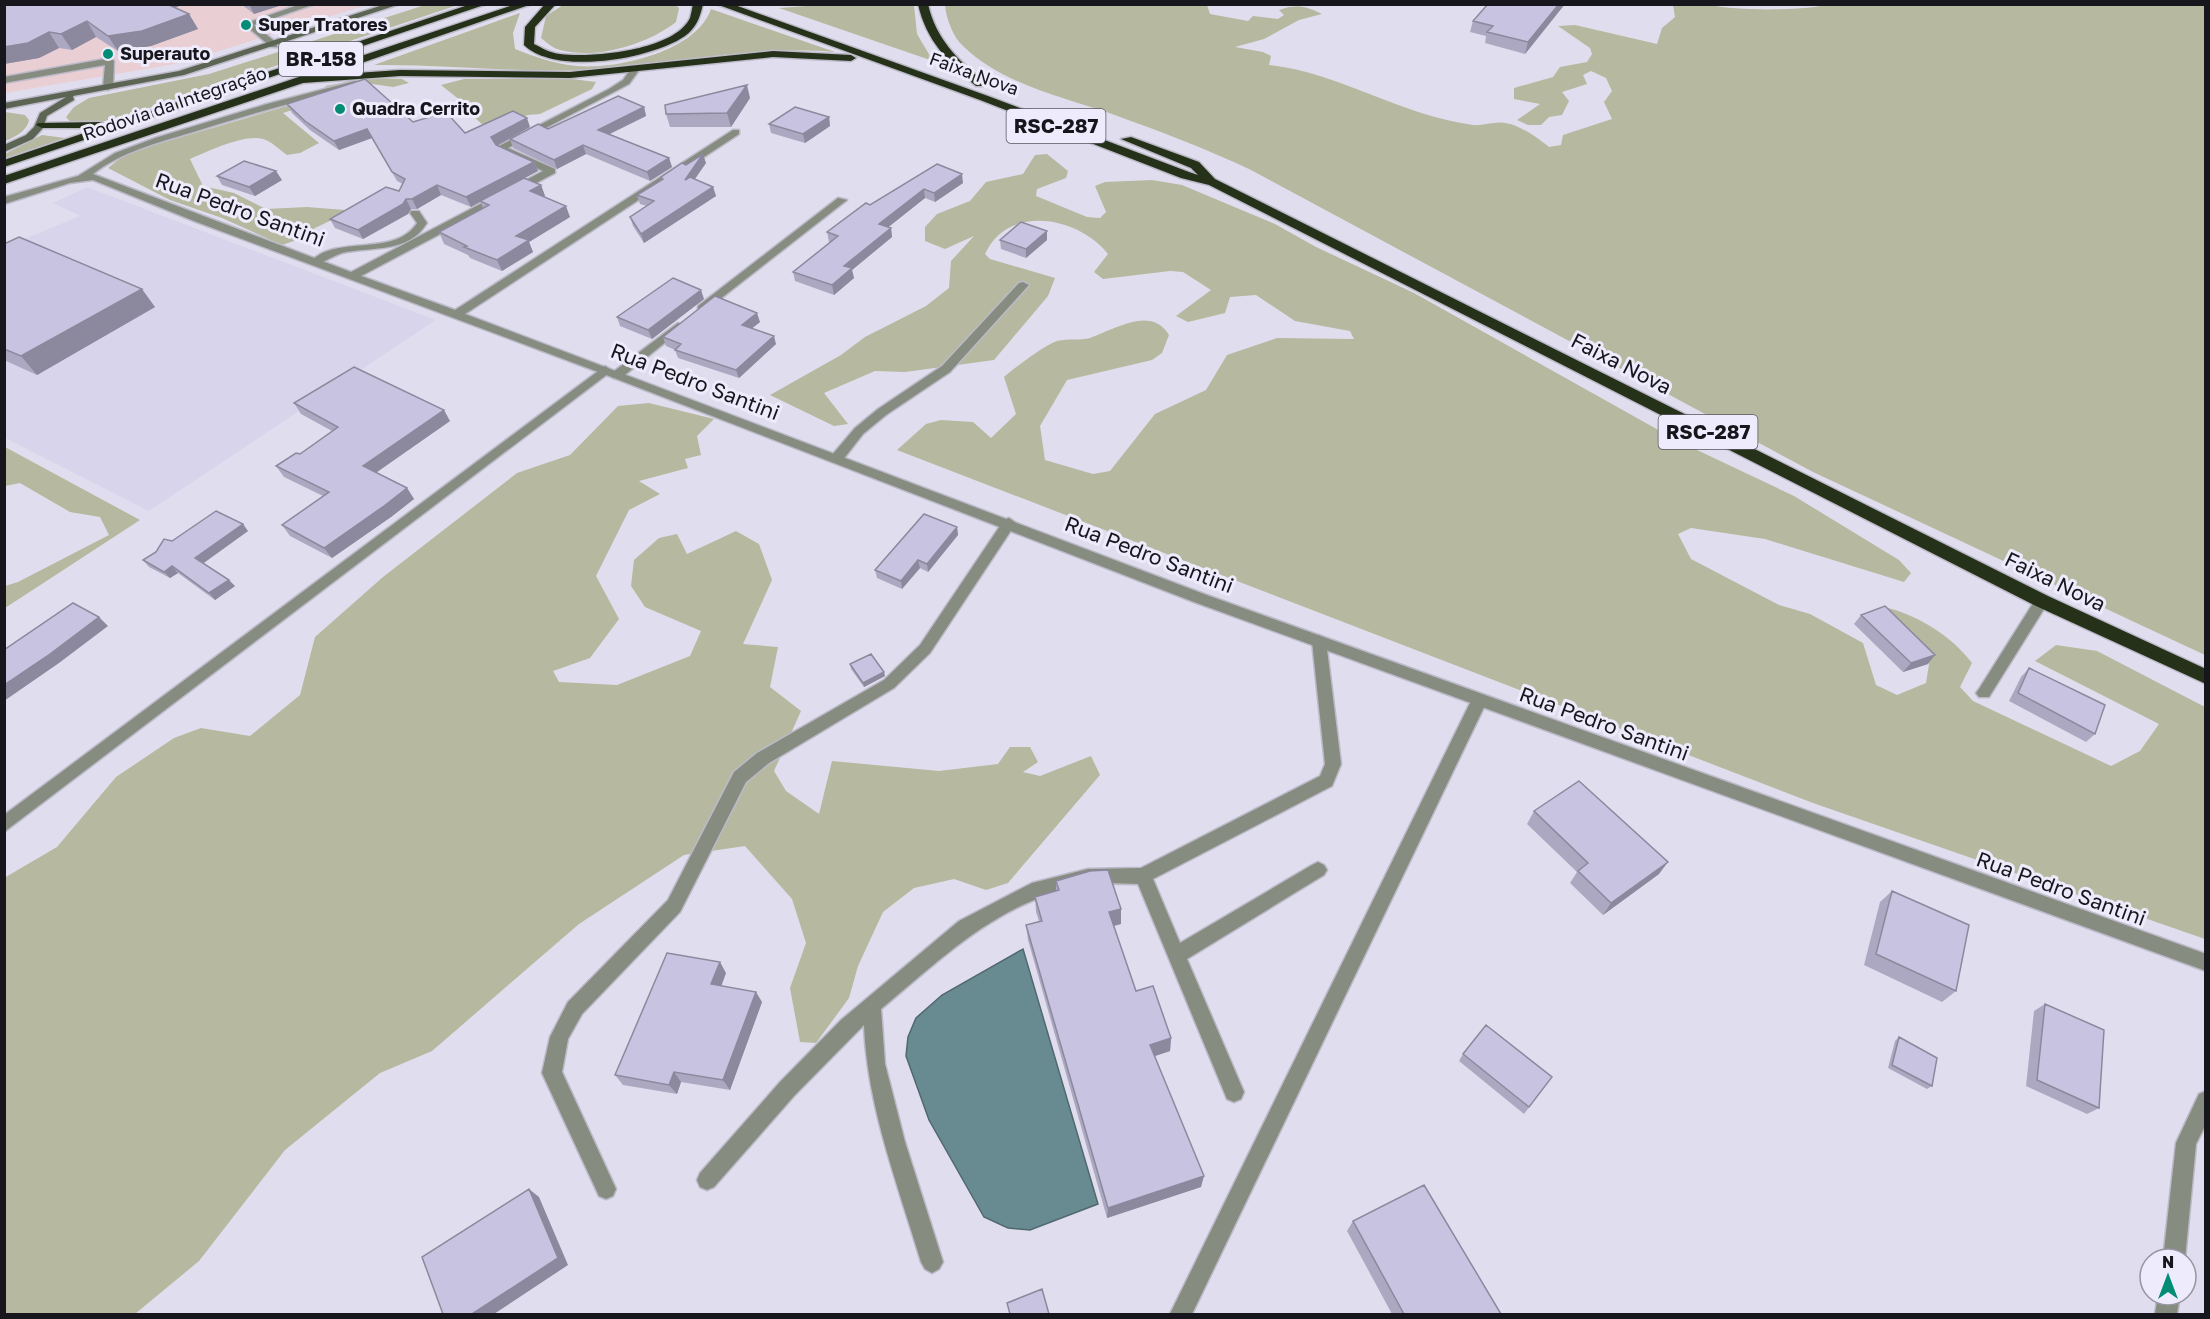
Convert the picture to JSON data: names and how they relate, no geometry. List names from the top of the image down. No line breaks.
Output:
{"streets":{"highway":["BR-158","Faixa Nova","Rodovia da Integração","RSC-287"],"street":["Rua Pedro Santini"]},"places":["Super Tratores","Superauto","Quadra Cerrito"],"north":"top"}
